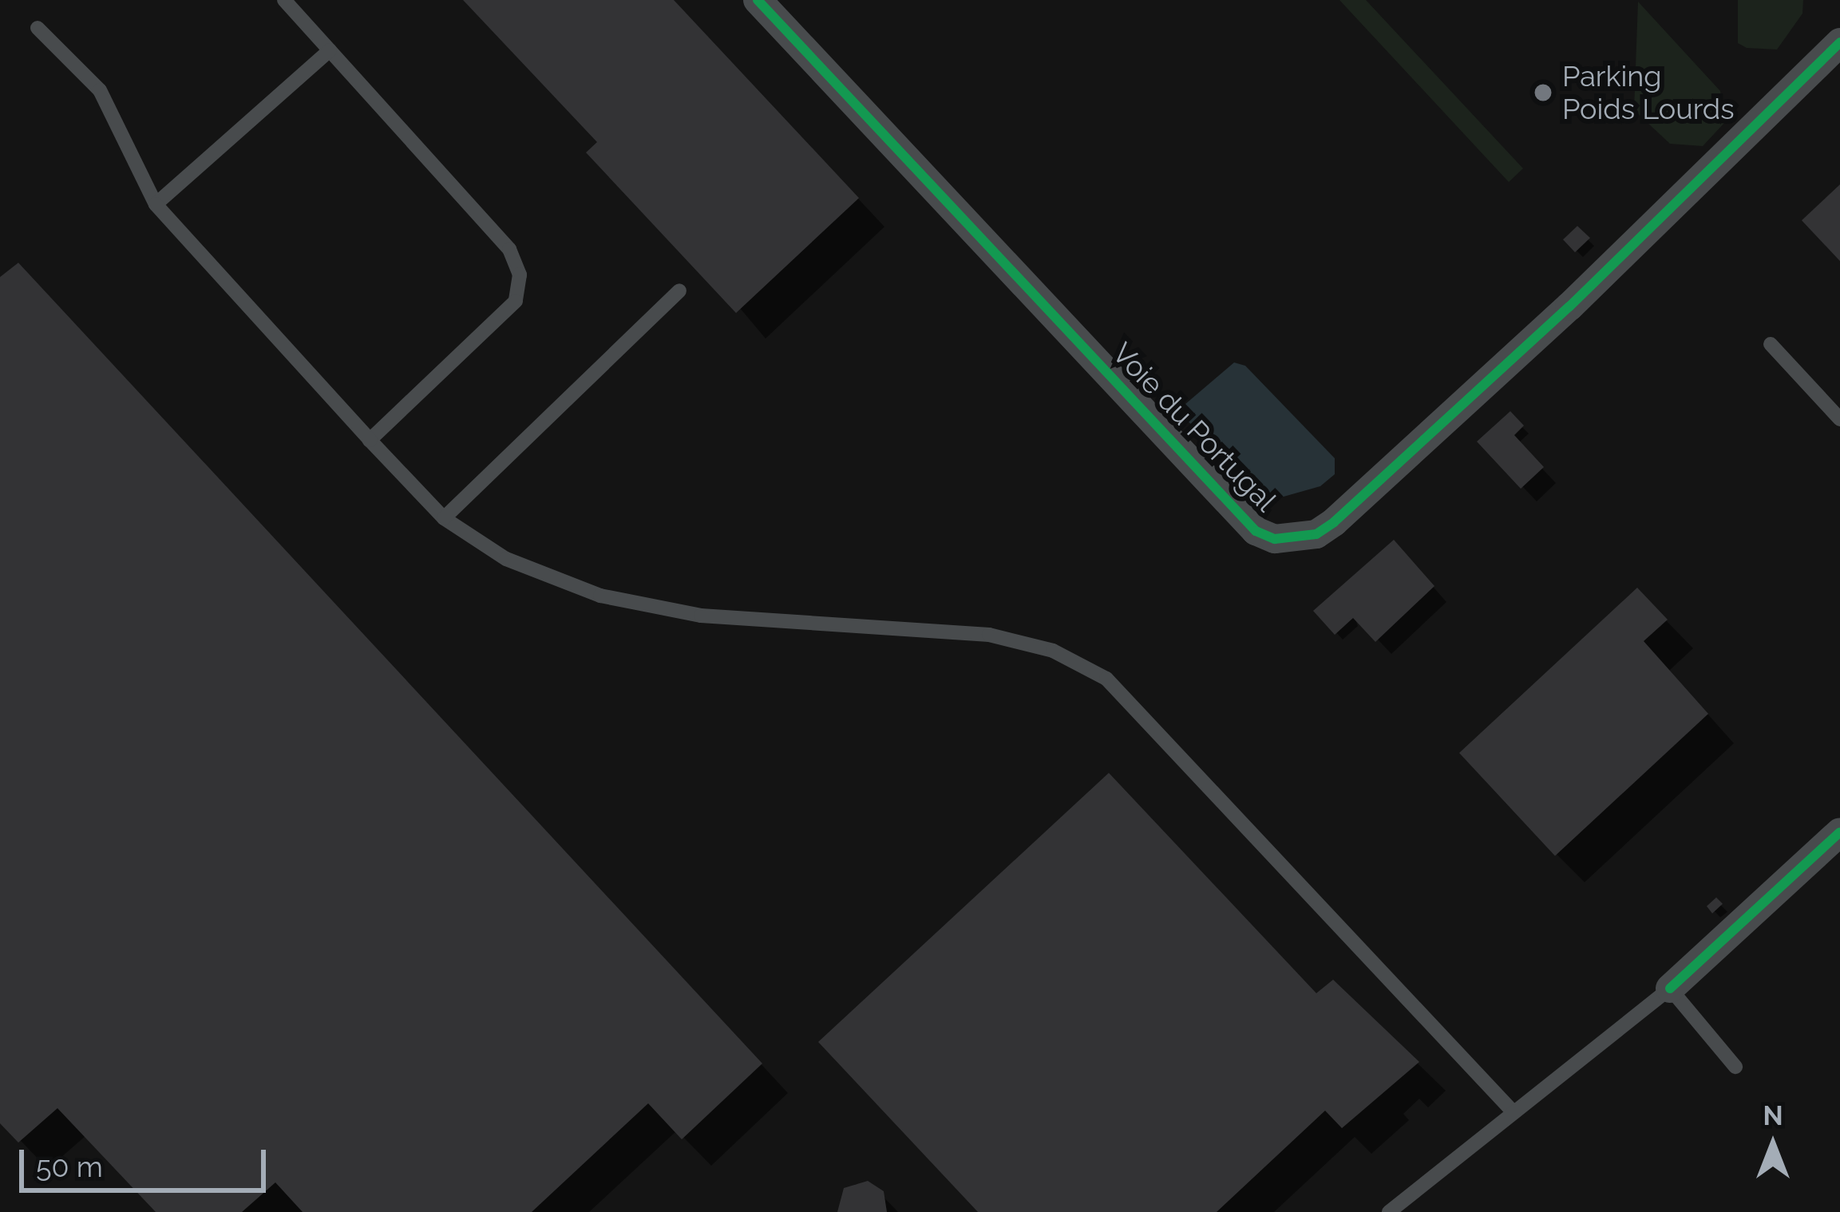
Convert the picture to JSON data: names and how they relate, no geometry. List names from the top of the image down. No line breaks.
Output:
{"streets":{"street":["Voie du Portugal"]},"places":["Parking Poids Lourds"],"scale_bar":"50 m","north":"top"}
